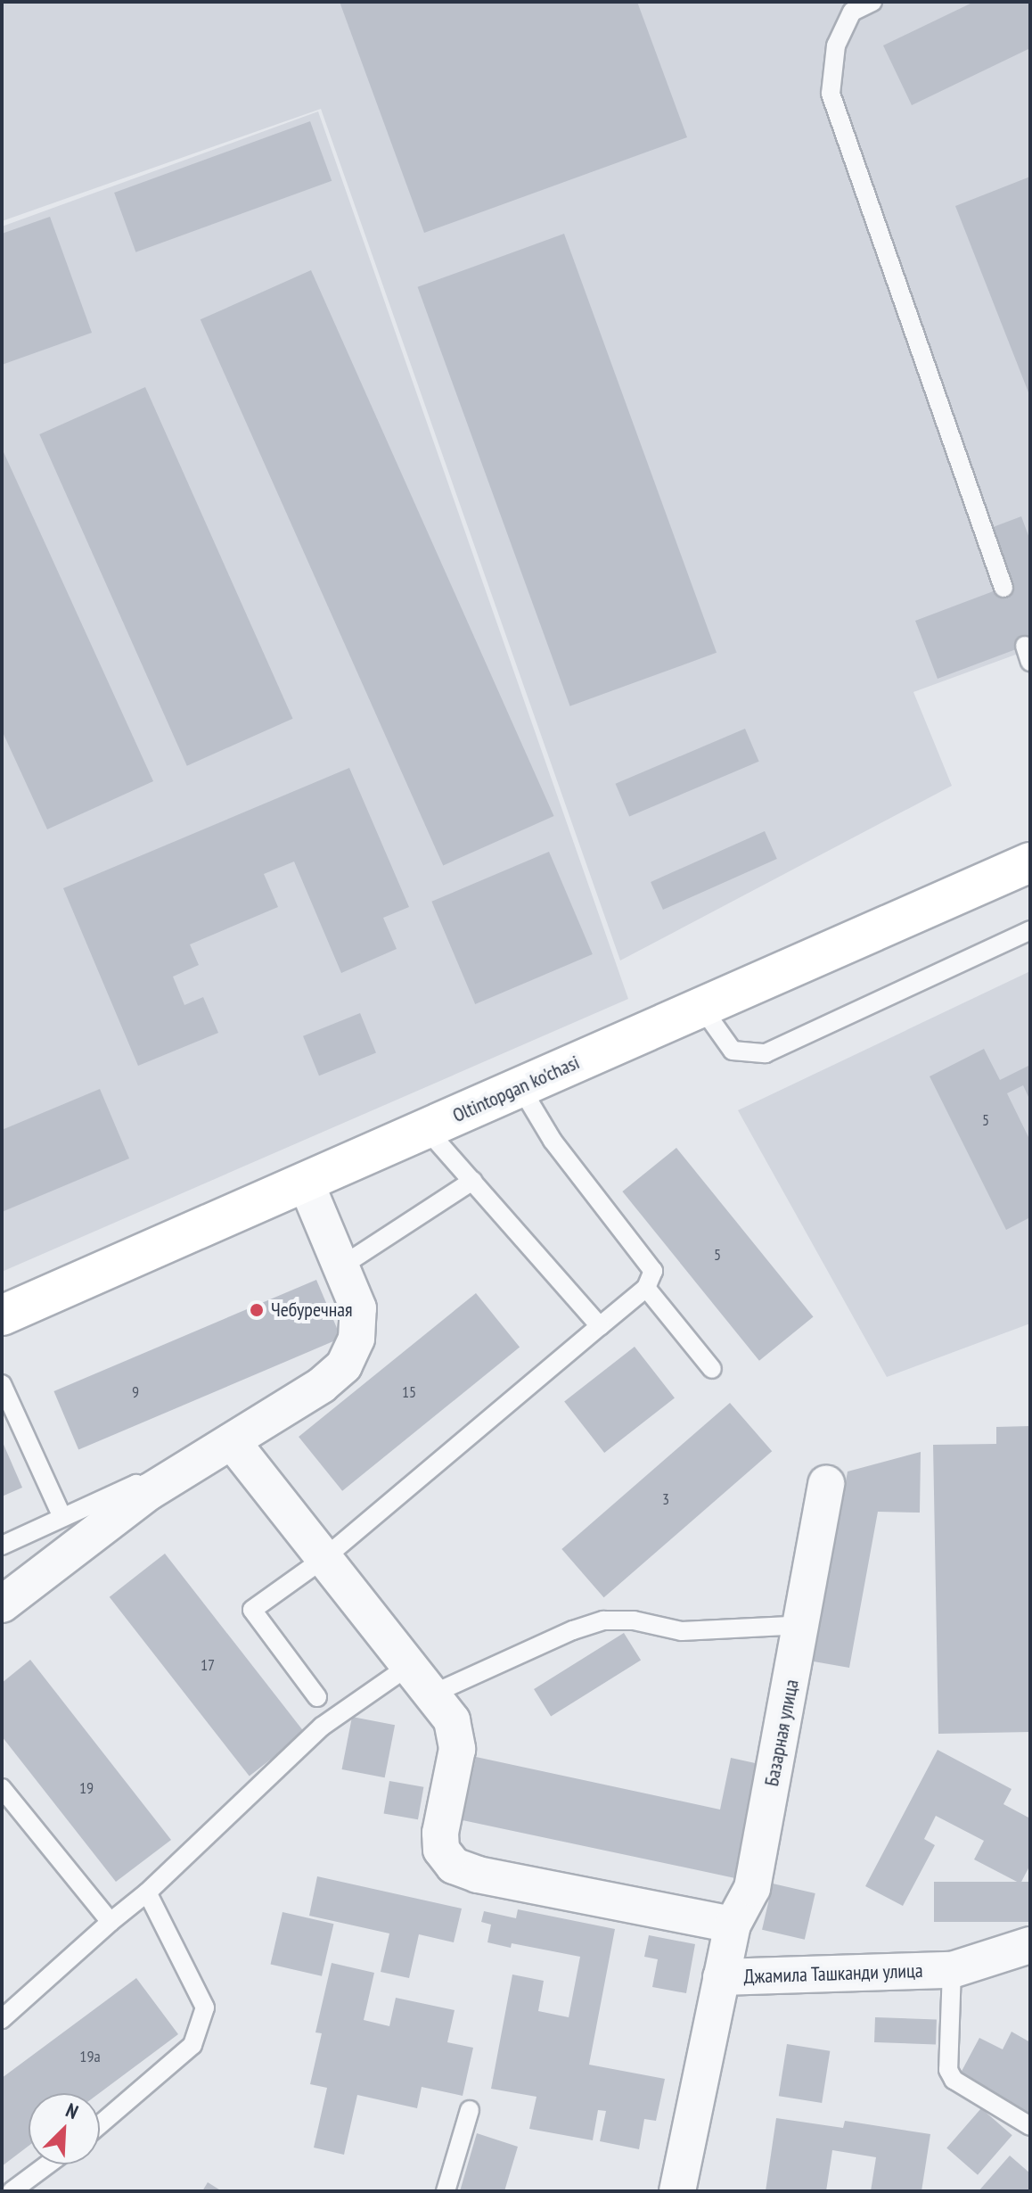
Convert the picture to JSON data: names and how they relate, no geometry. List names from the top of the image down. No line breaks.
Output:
{"streets":{"street":["Oltintopgan ko'chasi","Базарная улица","Джамила Ташканди улица"]},"crossings":[["Базарная улица","Джамила Ташканди улица"]],"places":["Чебуречная"],"house_numbers":["5","5","9","15","3","17","19","19а"],"north":"top right"}
